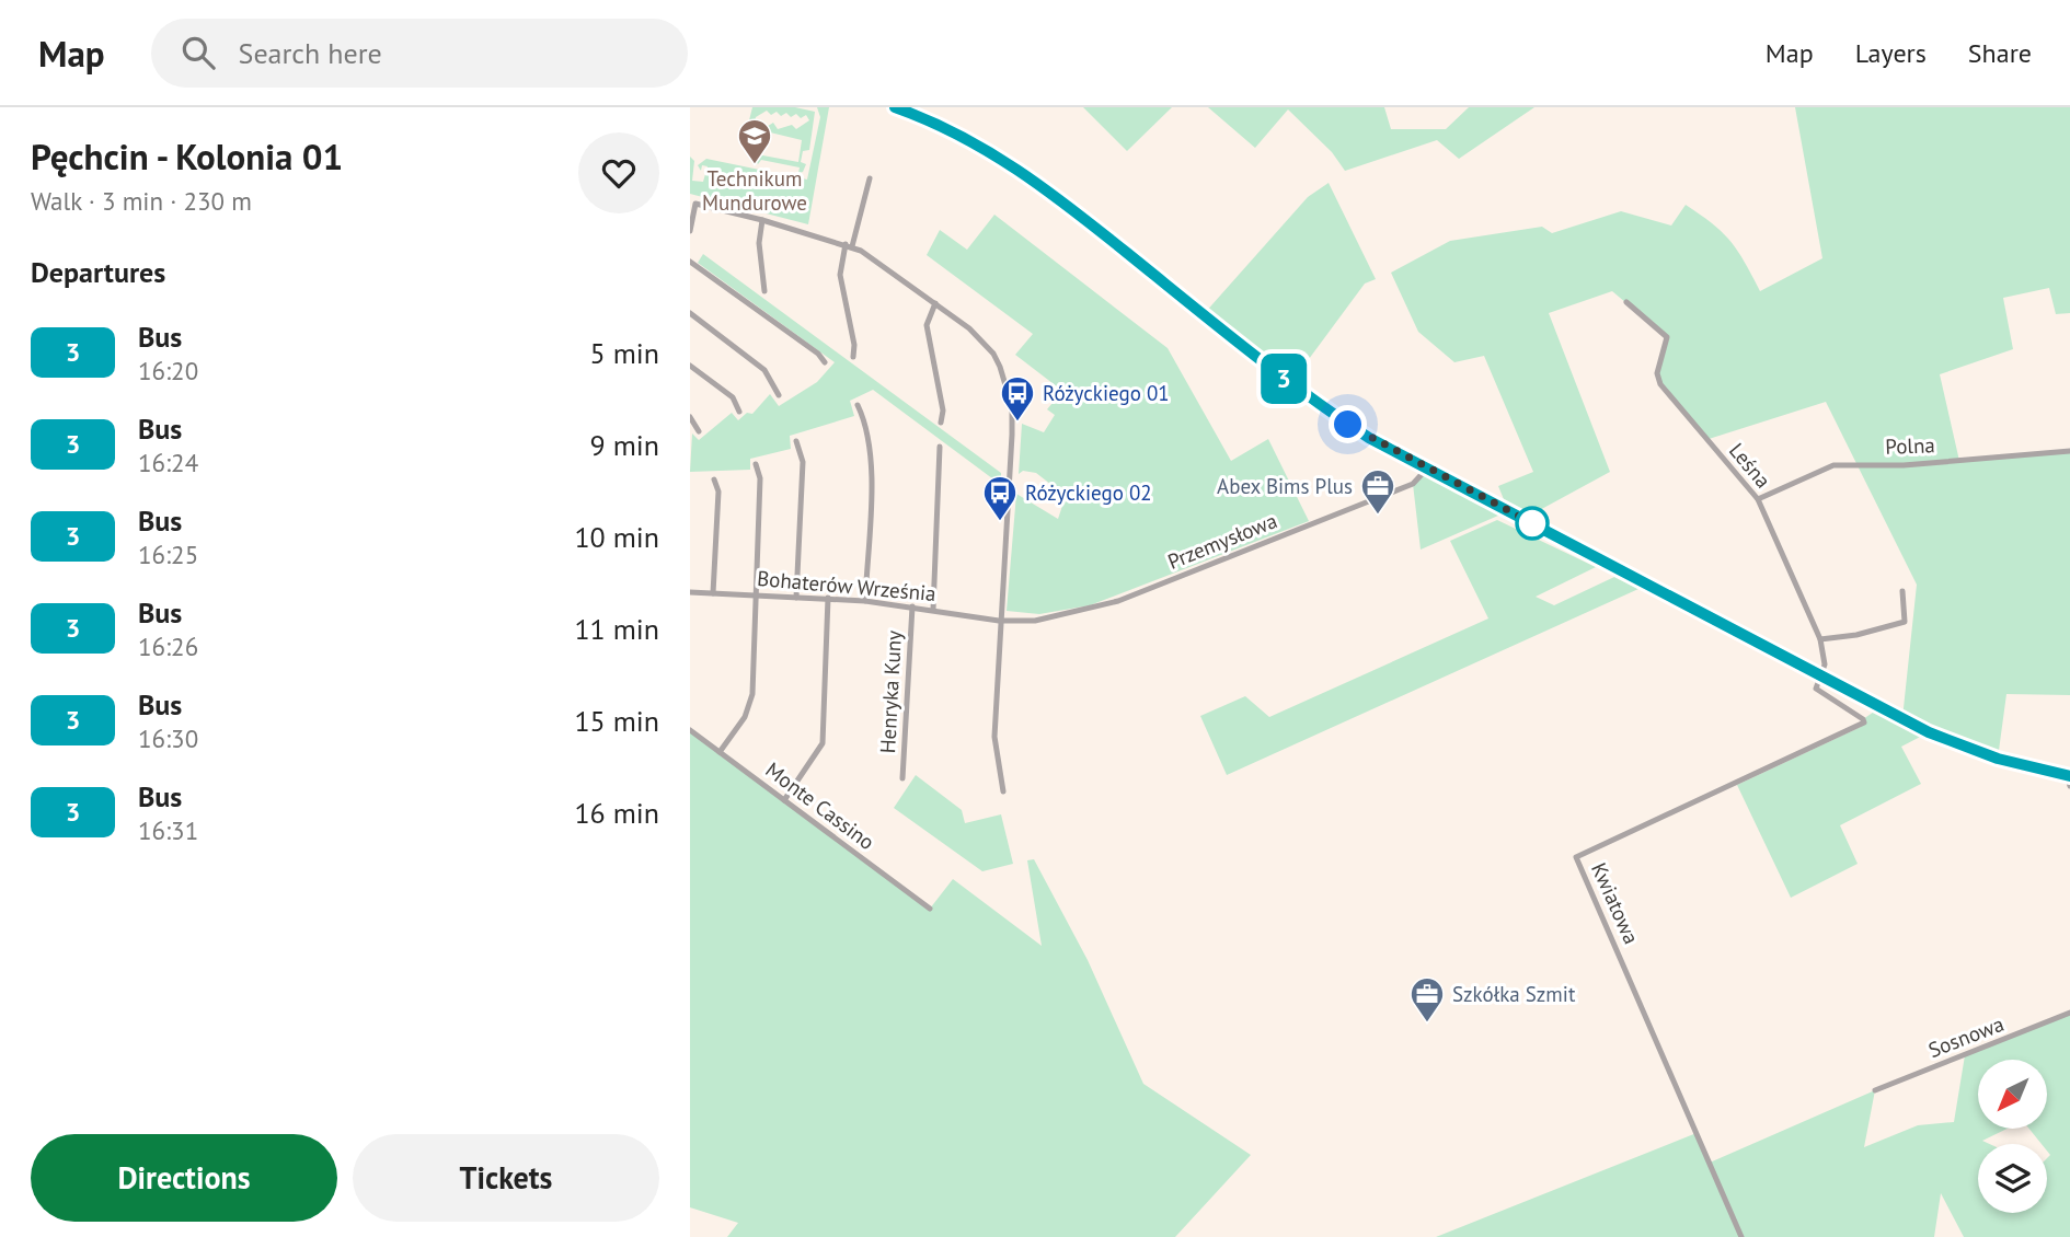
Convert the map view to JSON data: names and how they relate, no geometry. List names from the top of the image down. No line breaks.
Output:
{"streets":{"street":["Polna","Leśna","Przemysłowa","Bohaterów Września","Henryka Kuny","Monte Cassino","Kwiatowa","Sosnowa"]},"crossings":[["Polna","Leśna"],["Leśna","Kwiatowa"],["Przemysłowa","Bohaterów Września"],["Bohaterów Września","Henryka Kuny"]],"places":{"school or university":["Technikum Mundurowe"],"bus stop":["Różyckiego 01","Różyckiego 02"],"office":["Abex Bims Plus","Szkółka Szmit"]},"lines":["bus line 3"],"north":"bottom left","page":{"header":"Map","search":"Search here","nav":["Map","Layers","Share"],"heading":[["Pęchcin - Kolonia 01","Walk · 3 min · 230 m"],"Departures"],"on_map":"3","list":[{"mark":"3","name":"Bus","note":"16:20","value":"5 min"},{"mark":"3","name":"Bus","note":"16:24","value":"9 min"},{"mark":"3","name":"Bus","note":"16:25","value":"10 min"},{"mark":"3","name":"Bus","note":"16:26","value":"11 min"},{"mark":"3","name":"Bus","note":"16:30","value":"15 min"},{"mark":"3","name":"Bus","note":"16:31","value":"16 min"}],"buttons":["Directions","Tickets"]}}
